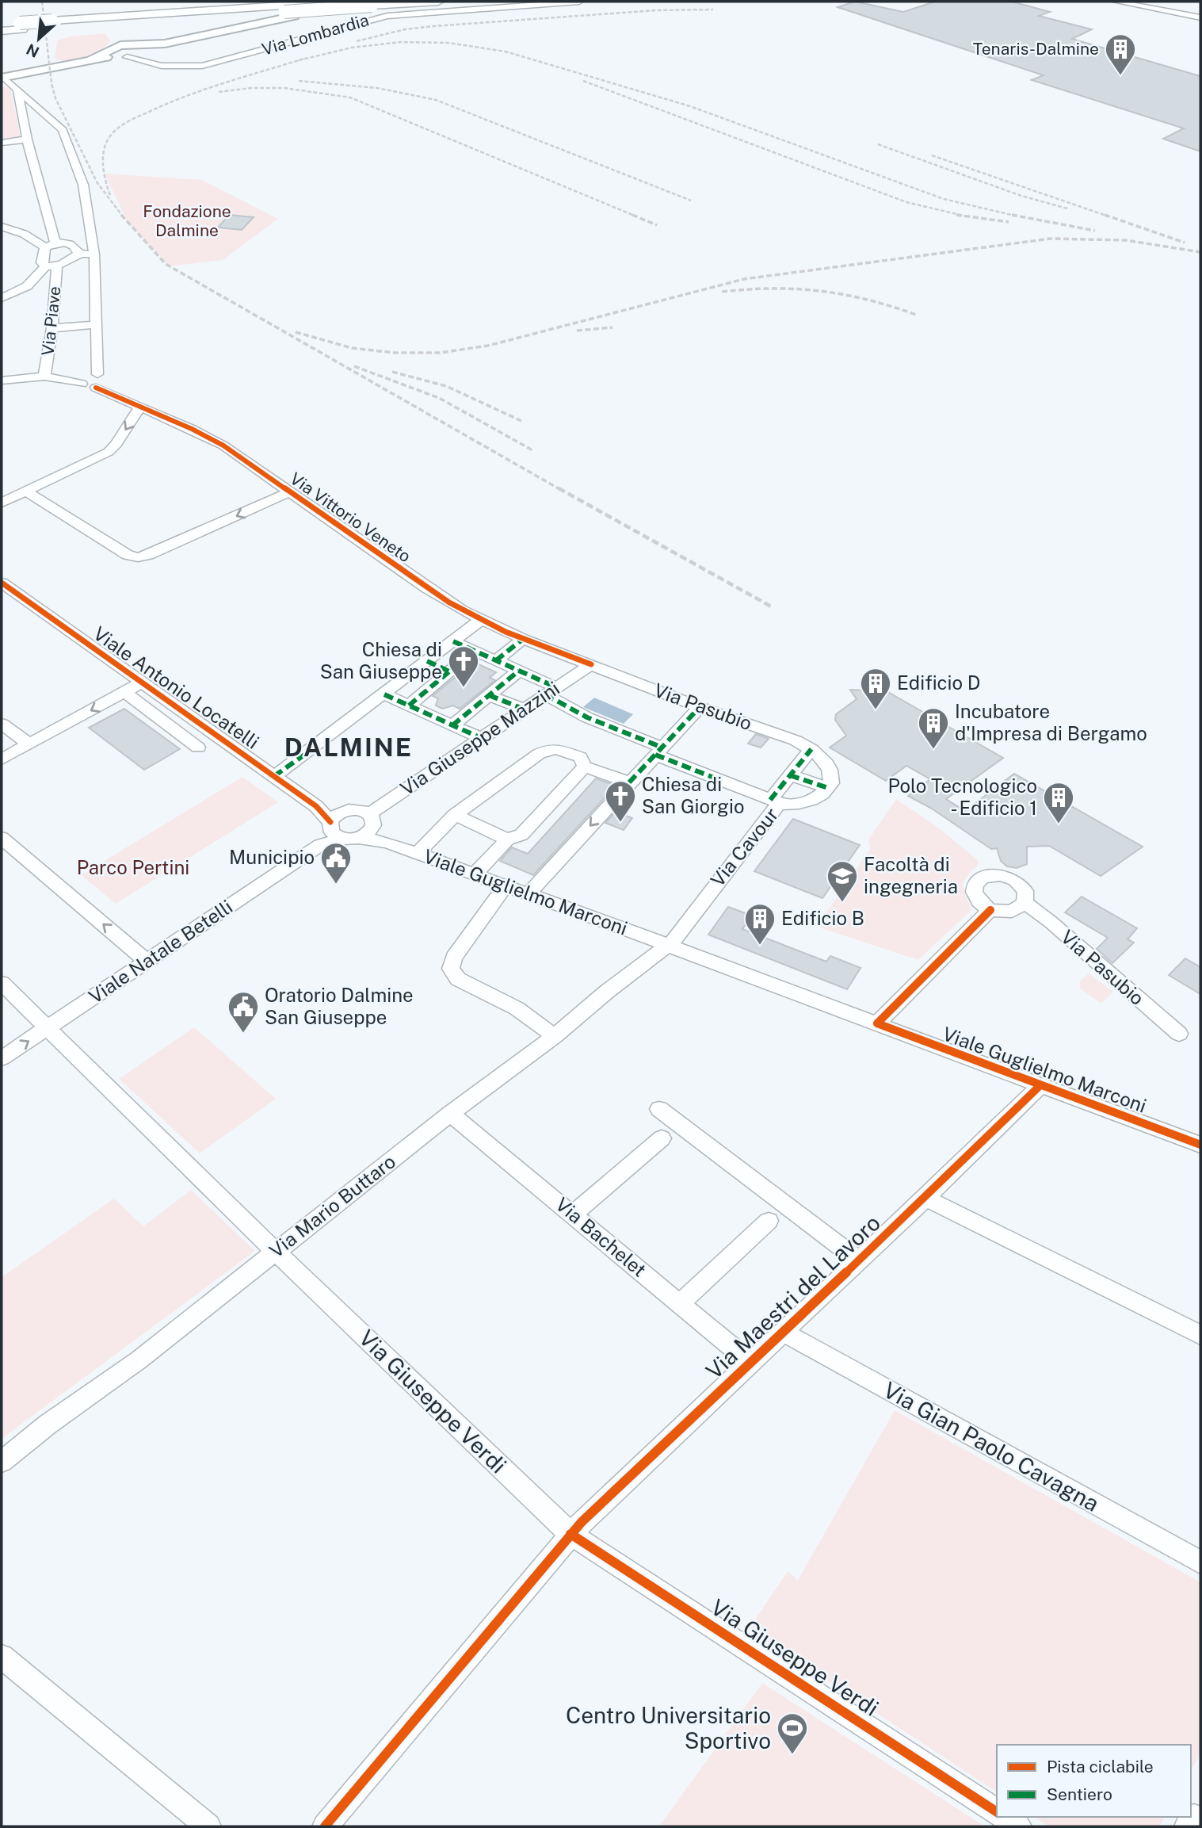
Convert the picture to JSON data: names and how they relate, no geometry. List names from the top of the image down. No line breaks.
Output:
{"streets":{"street":["Via Lombardia","Via Piave","Via Vittorio Veneto","Viale Antonio Locatelli","Via Pasubio","Via Giuseppe Mazzini","Via Cavour","Viale Guglielmo Marconi","Viale Natale Betelli","Via Mario Buttaro","Via Bachelet","Via Maestri del Lavoro","Via Giuseppe Verdi","Via Gian Paolo Cavagna"]},"crossings":[["Via Piave","Via Vittorio Veneto"],["Via Vittorio Veneto","Via Pasubio"],["Via Vittorio Veneto","Via Giuseppe Mazzini"],["Viale Antonio Locatelli","Via Giuseppe Mazzini"],["Viale Antonio Locatelli","Viale Guglielmo Marconi"],["Viale Antonio Locatelli","Viale Natale Betelli"],["Via Pasubio","Via Giuseppe Mazzini"],["Via Giuseppe Mazzini","Viale Guglielmo Marconi"],["Via Giuseppe Mazzini","Viale Natale Betelli"],["Via Cavour","Viale Guglielmo Marconi"],["Via Cavour","Via Mario Buttaro"],["Viale Guglielmo Marconi","Viale Natale Betelli"],["Viale Guglielmo Marconi","Via Mario Buttaro"],["Viale Guglielmo Marconi","Via Maestri del Lavoro"],["Viale Natale Betelli","Via Giuseppe Verdi"],["Via Mario Buttaro","Via Bachelet"],["Via Mario Buttaro","Via Giuseppe Verdi"],["Via Bachelet","Via Maestri del Lavoro"],["Via Maestri del Lavoro","Via Giuseppe Verdi"],["Via Maestri del Lavoro","Via Gian Paolo Cavagna"]],"districts":["DALMINE"],"parks":["Fondazione Dalmine","Parco Pertini"],"places":{"building":["Tenaris-Dalmine","Edificio D","Incubatore d'Impresa di Bergamo","Polo Tecnologico - Edificio 1","Edificio B"],"church":["Chiesa di San Giuseppe","Chiesa di San Giorgio"],"public building":["Municipio","Oratorio Dalmine San Giuseppe"],"school or university":["Facoltà di ingegneria"],"sports":["Centro Universitario Sportivo"]},"legend":["Pista ciclabile","Sentiero"],"north":"bottom left"}
